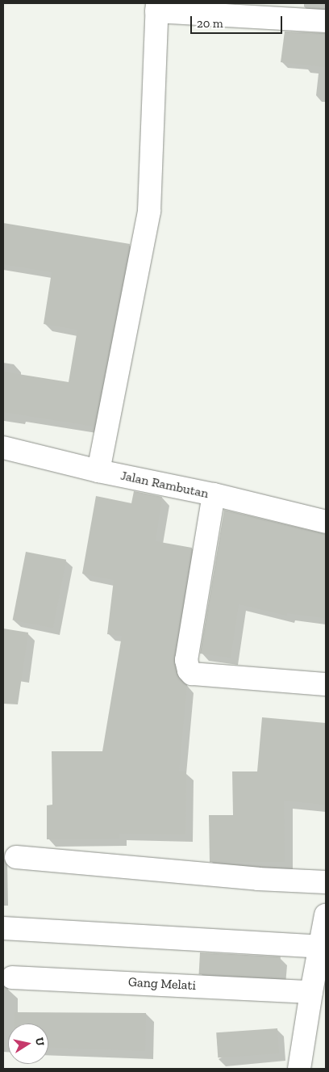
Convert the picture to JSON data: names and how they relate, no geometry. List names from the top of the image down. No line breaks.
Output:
{"streets":{"street":["Jalan Rambutan","Gang Melati"]},"scale_bar":"20 m","north":"right"}
